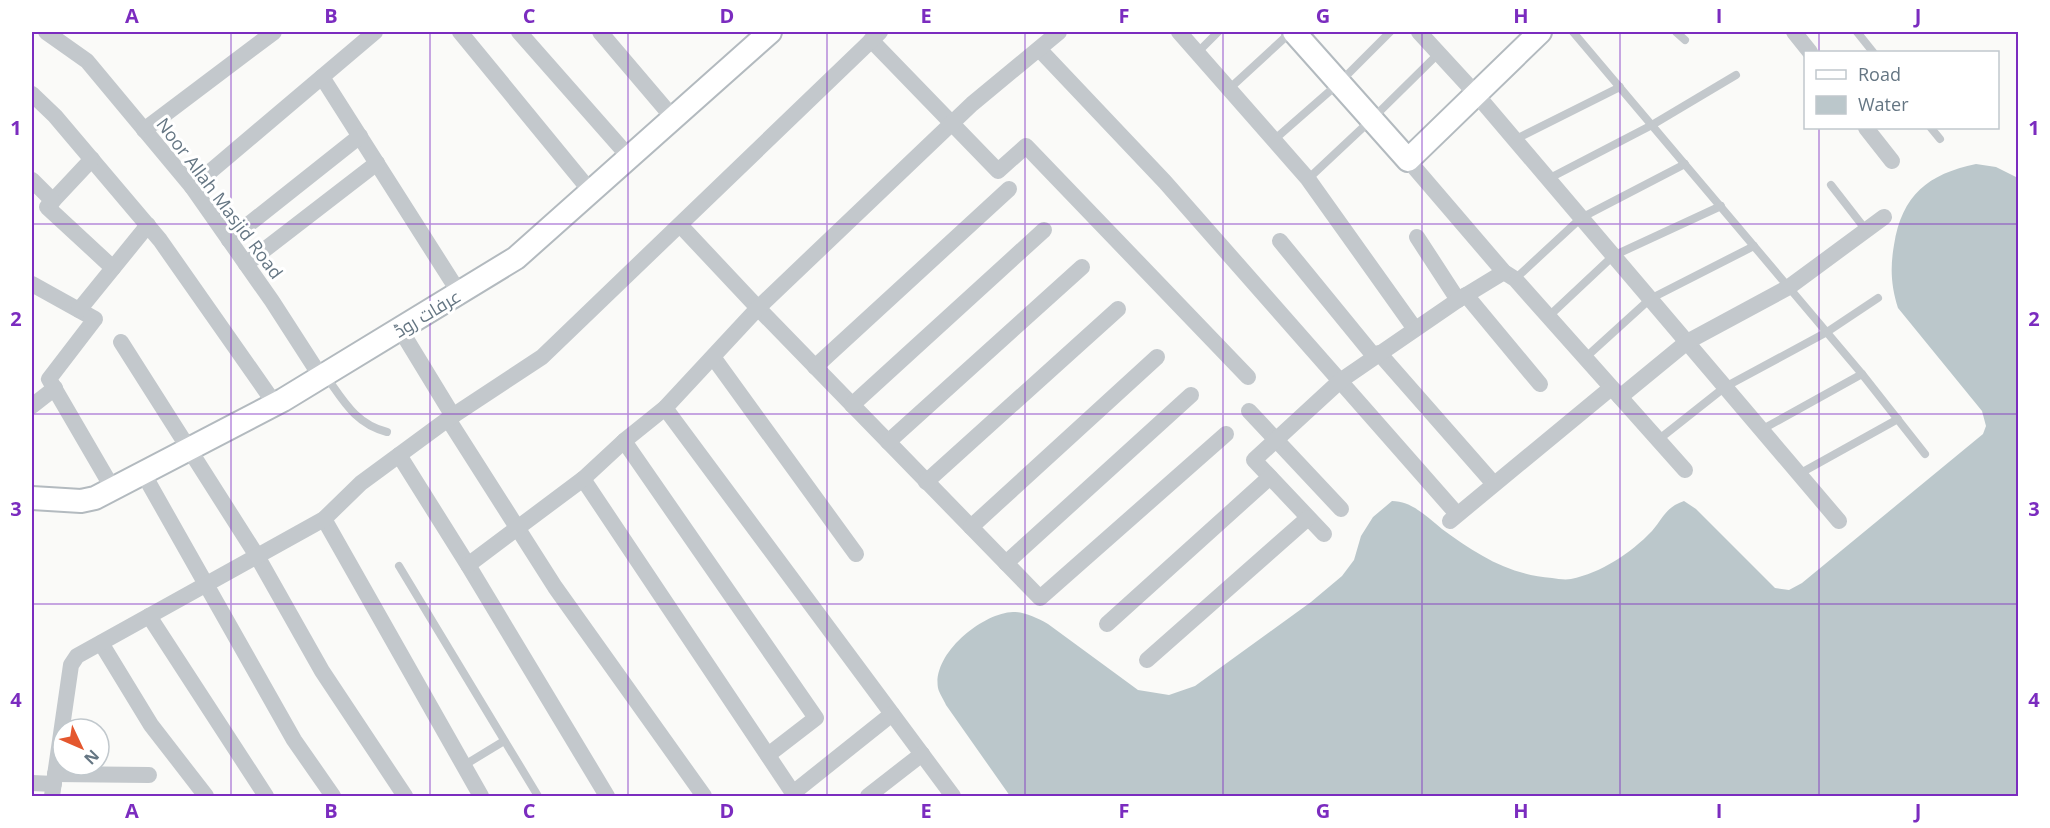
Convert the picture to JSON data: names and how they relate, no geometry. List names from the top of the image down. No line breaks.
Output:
{"streets":{"street":["Noor Allah Masjid Road","عرفات روڈ"]},"crossings":[["Noor Allah Masjid Road","عرفات روڈ"]],"legend":["Road","Water"],"north":"bottom right","grid":{"columns":["A","B","C","D","E","F","G","H","I","J"],"rows":["1","2","3","4"]}}
